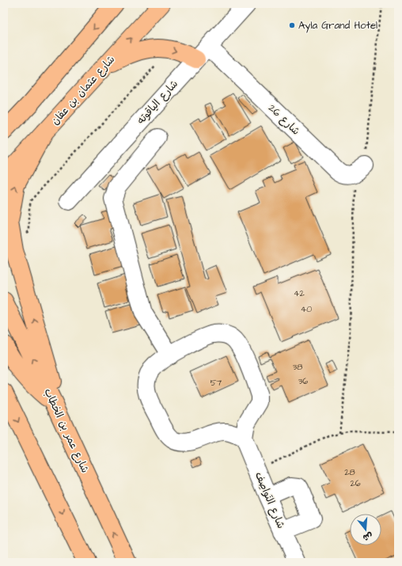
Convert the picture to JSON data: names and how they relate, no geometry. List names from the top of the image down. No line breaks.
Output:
{"streets":{"main road":["شارع عثمان بن عفان","شارع عمر بن الخطاب"],"street":["شارع الياقوته","شارع 26","شارع النَواصِف"]},"crossings":[["شارع الياقوته","شارع 26"]],"places":["Ayla Grand Hotel"],"house_numbers":["42","40","38","36","57","28","26"],"north":"bottom"}
